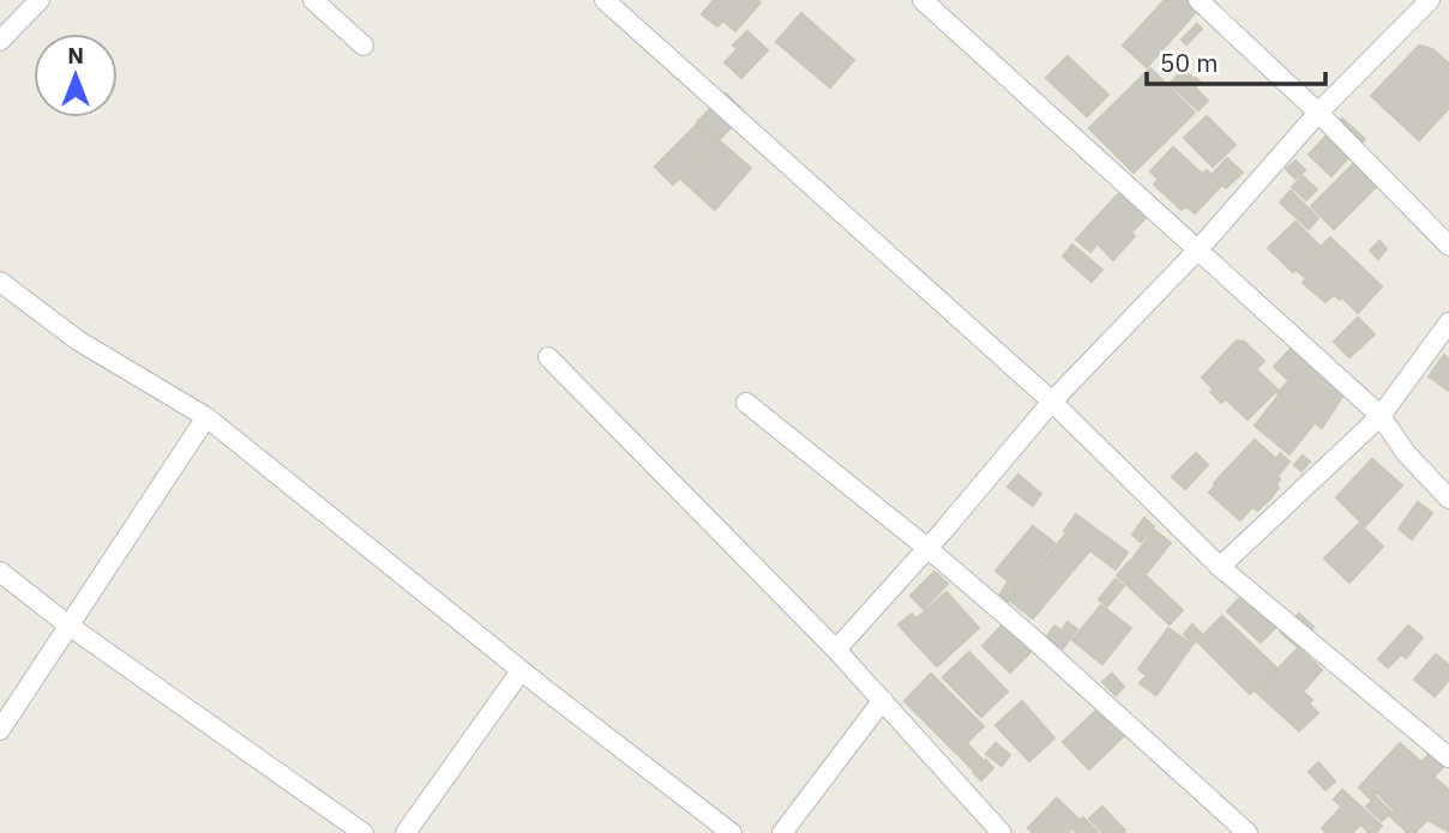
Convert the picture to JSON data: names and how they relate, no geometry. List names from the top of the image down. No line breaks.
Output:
{"scale_bar":"50 m","north":"top"}
